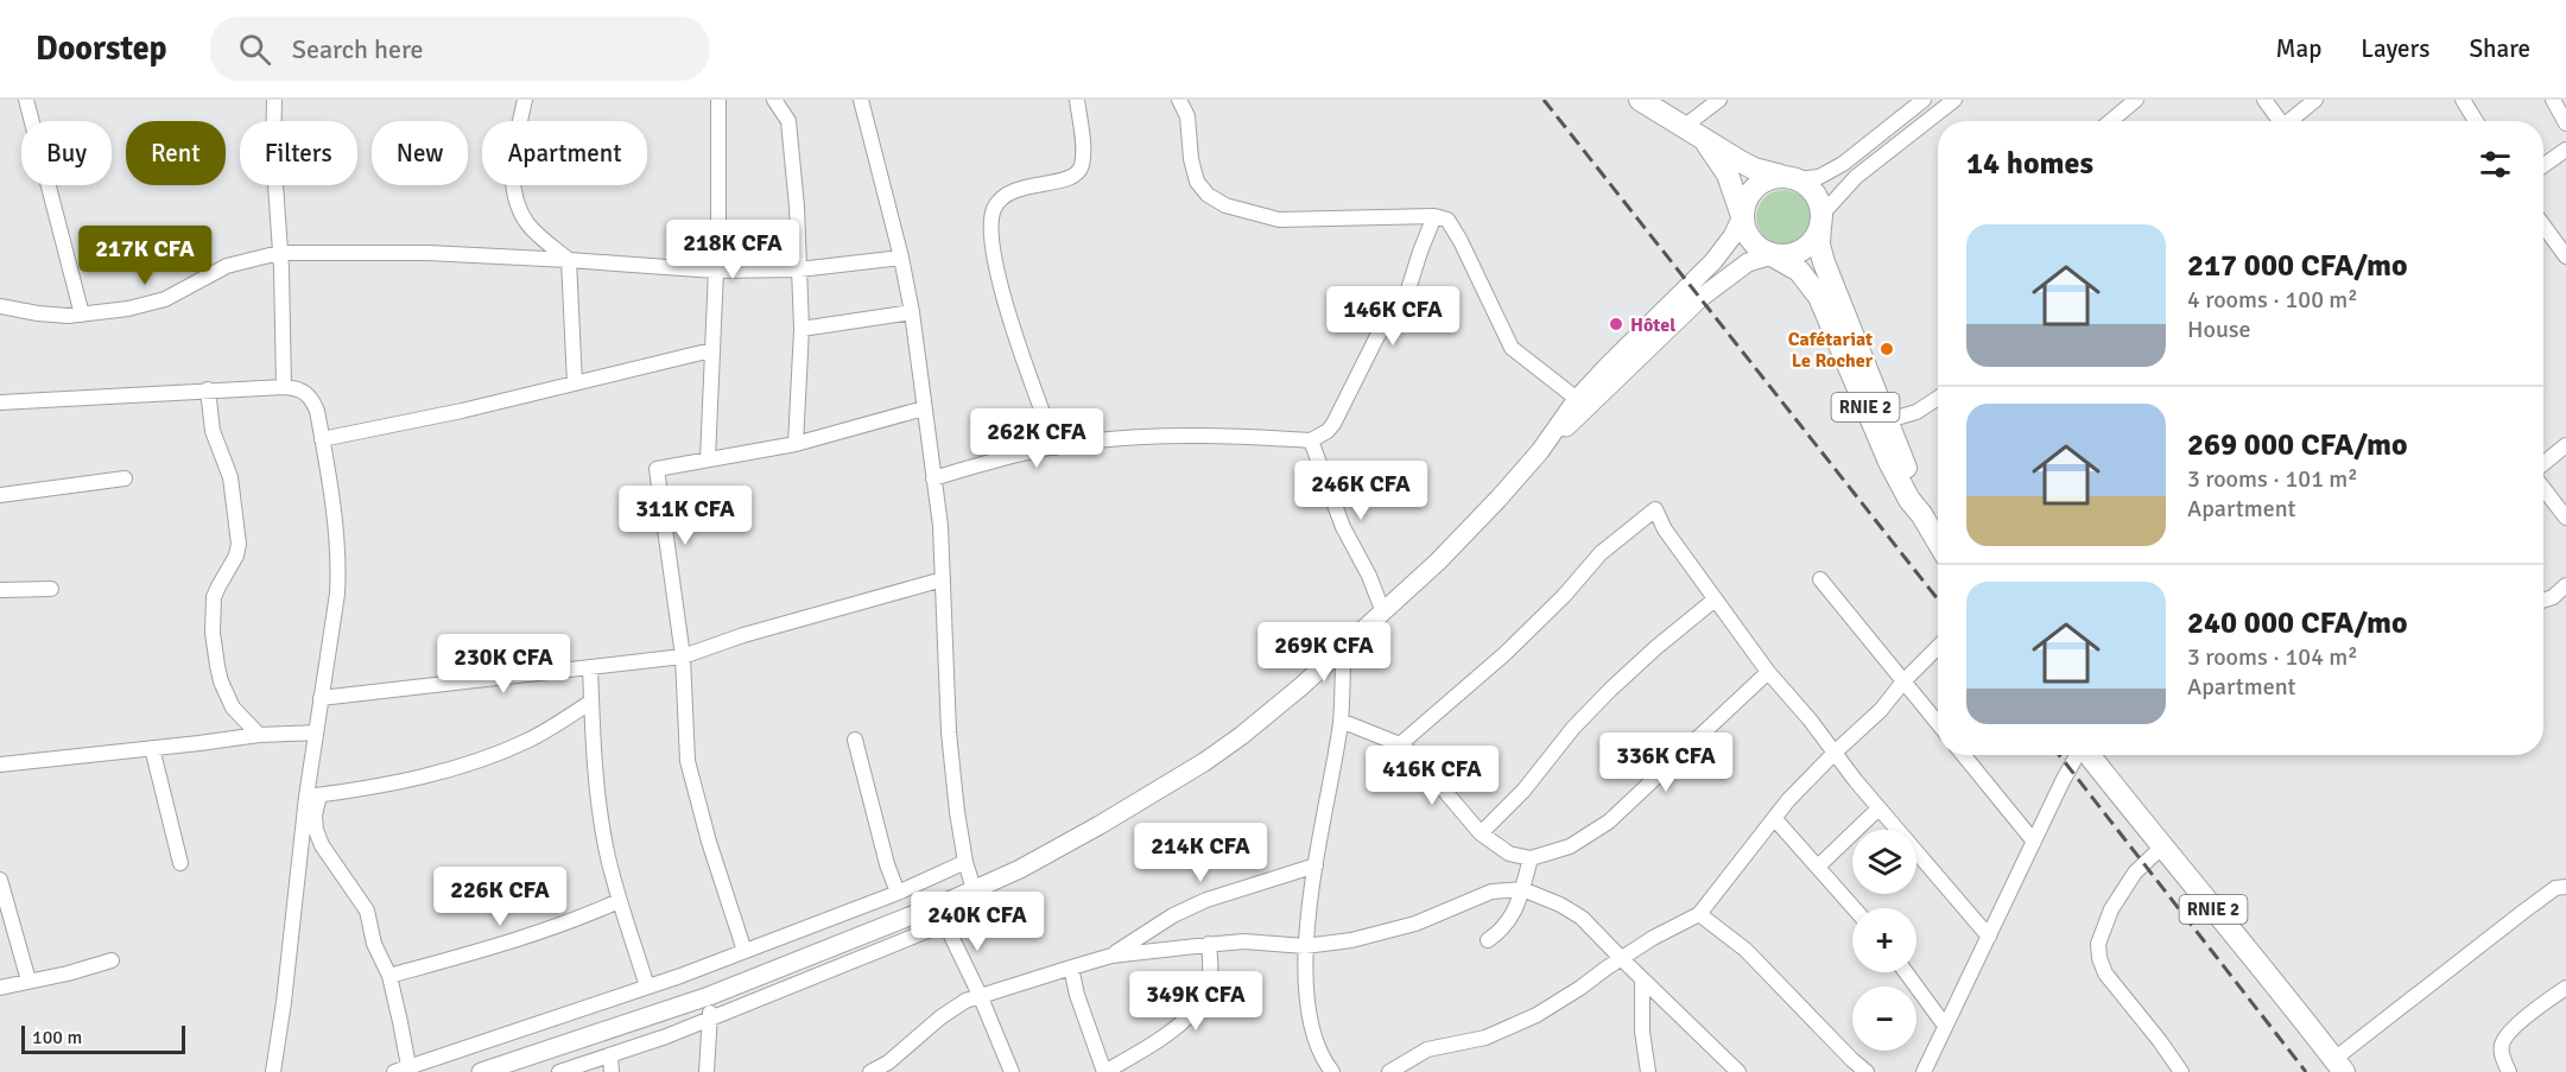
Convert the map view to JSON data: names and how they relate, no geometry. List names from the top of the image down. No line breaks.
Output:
{"streets":{"highway":["RNIE 2"]},"places":["Hôtel","Cafétariat Le Rocher"],"scale_bar":"100 m","page":{"header":"Doorstep","search":"Search here","nav":["Map","Layers","Share"],"chip":["Buy","Rent","Filters","New","Apartment"],"heading":"14 homes","list":[{"name":"217 000 CFA/mo","note":"4 rooms · 100 m² · House"},{"name":"269 000 CFA/mo","note":"3 rooms · 101 m² · Apartment"},{"name":"240 000 CFA/mo","note":"3 rooms · 104 m² · Apartment"}],"price":["218K CFA","217K CFA","146K CFA","262K CFA","246K CFA","311K CFA","269K CFA","230K CFA","336K CFA","416K CFA","214K CFA","226K CFA","240K CFA","349K CFA"],"map_buttons":["+","−"],"scale":"100 m"}}
